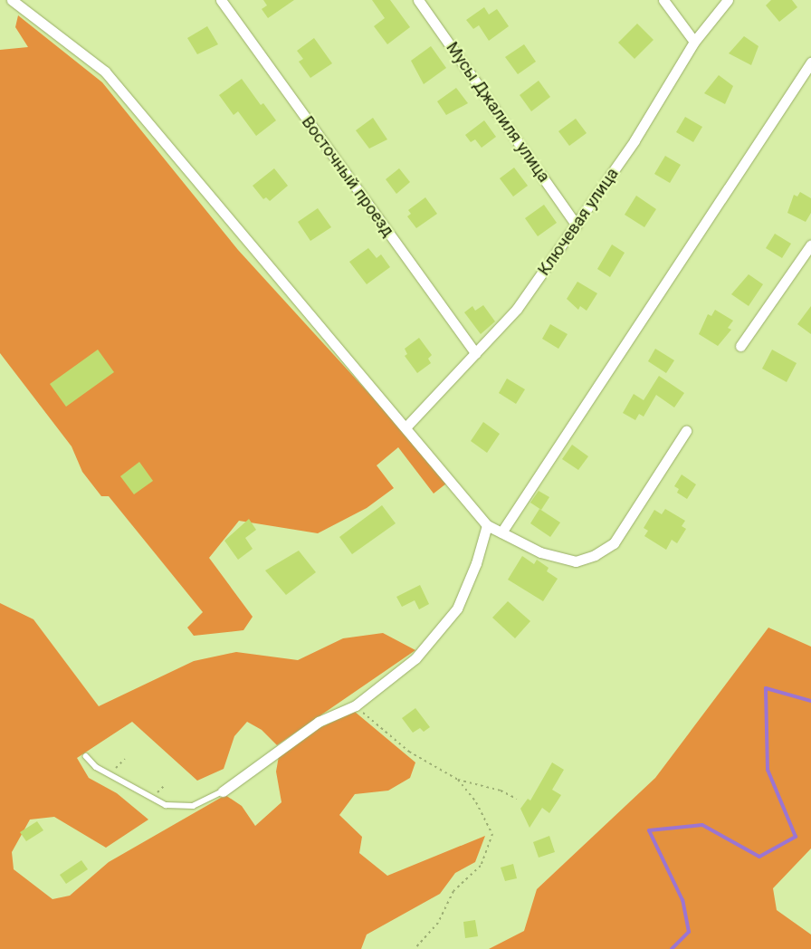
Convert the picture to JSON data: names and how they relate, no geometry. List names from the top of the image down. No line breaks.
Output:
{"streets":{"street":["Мусы Джалиля улица","Восточный проезд","Ключевая улица"]},"crossings":[["Мусы Джалиля улица","Ключевая улица"],["Восточный проезд","Ключевая улица"]]}
